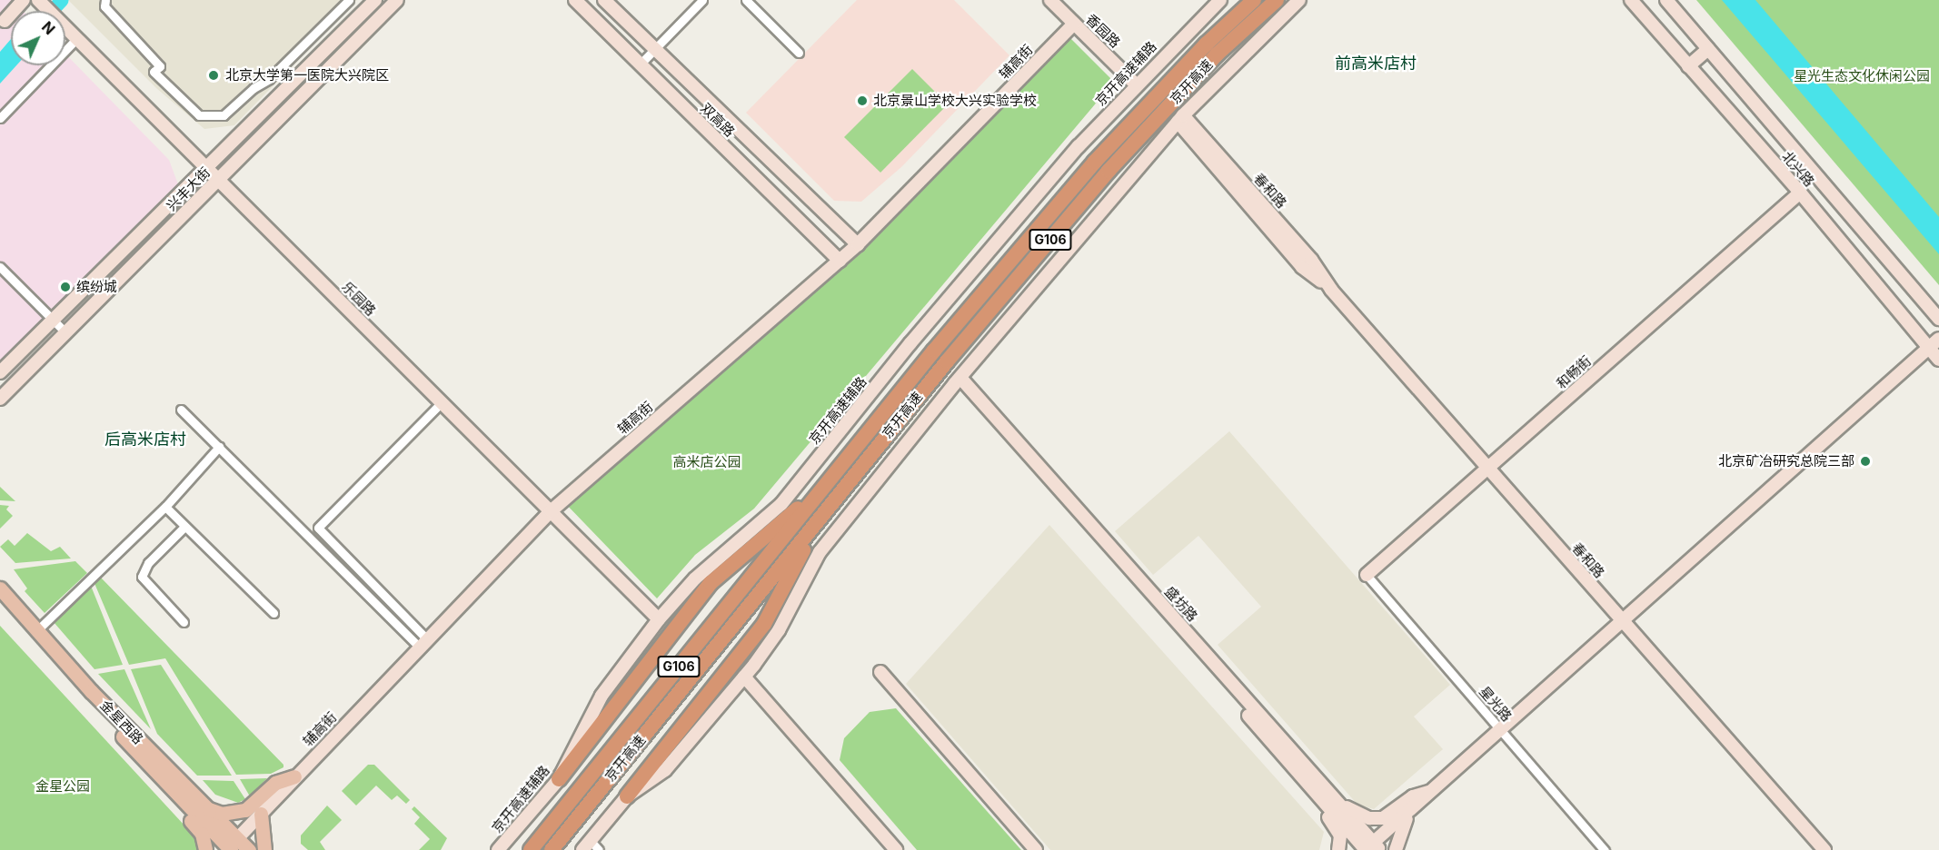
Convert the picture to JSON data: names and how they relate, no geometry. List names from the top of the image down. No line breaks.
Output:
{"streets":{"highway":["京开高速","G106"],"main road":["金星西路"],"street":["香园路","辅高街","京开高速辅路","双高路","北兴路","兴丰大街","春和路","乐园路","和畅街","盛坊路","星光路"]},"crossings":[["香园路","辅高街"],["香园路","京开高速辅路"],["辅高街","双高路"],["辅高街","乐园路"],["辅高街","金星西路"],["京开高速辅路","乐园路"],["北兴路","和畅街"],["兴丰大街","乐园路"],["春和路","和畅街"],["和畅街","星光路"]],"districts":["前高米店村","后高米店村"],"parks":["星光生态文化休闲公园","高米店公园","金星公园"],"places":["北京大学第一医院大兴院区","北京景山学校大兴实验学校","缤纷城","北京矿冶研究总院三部"],"north":"top right"}
